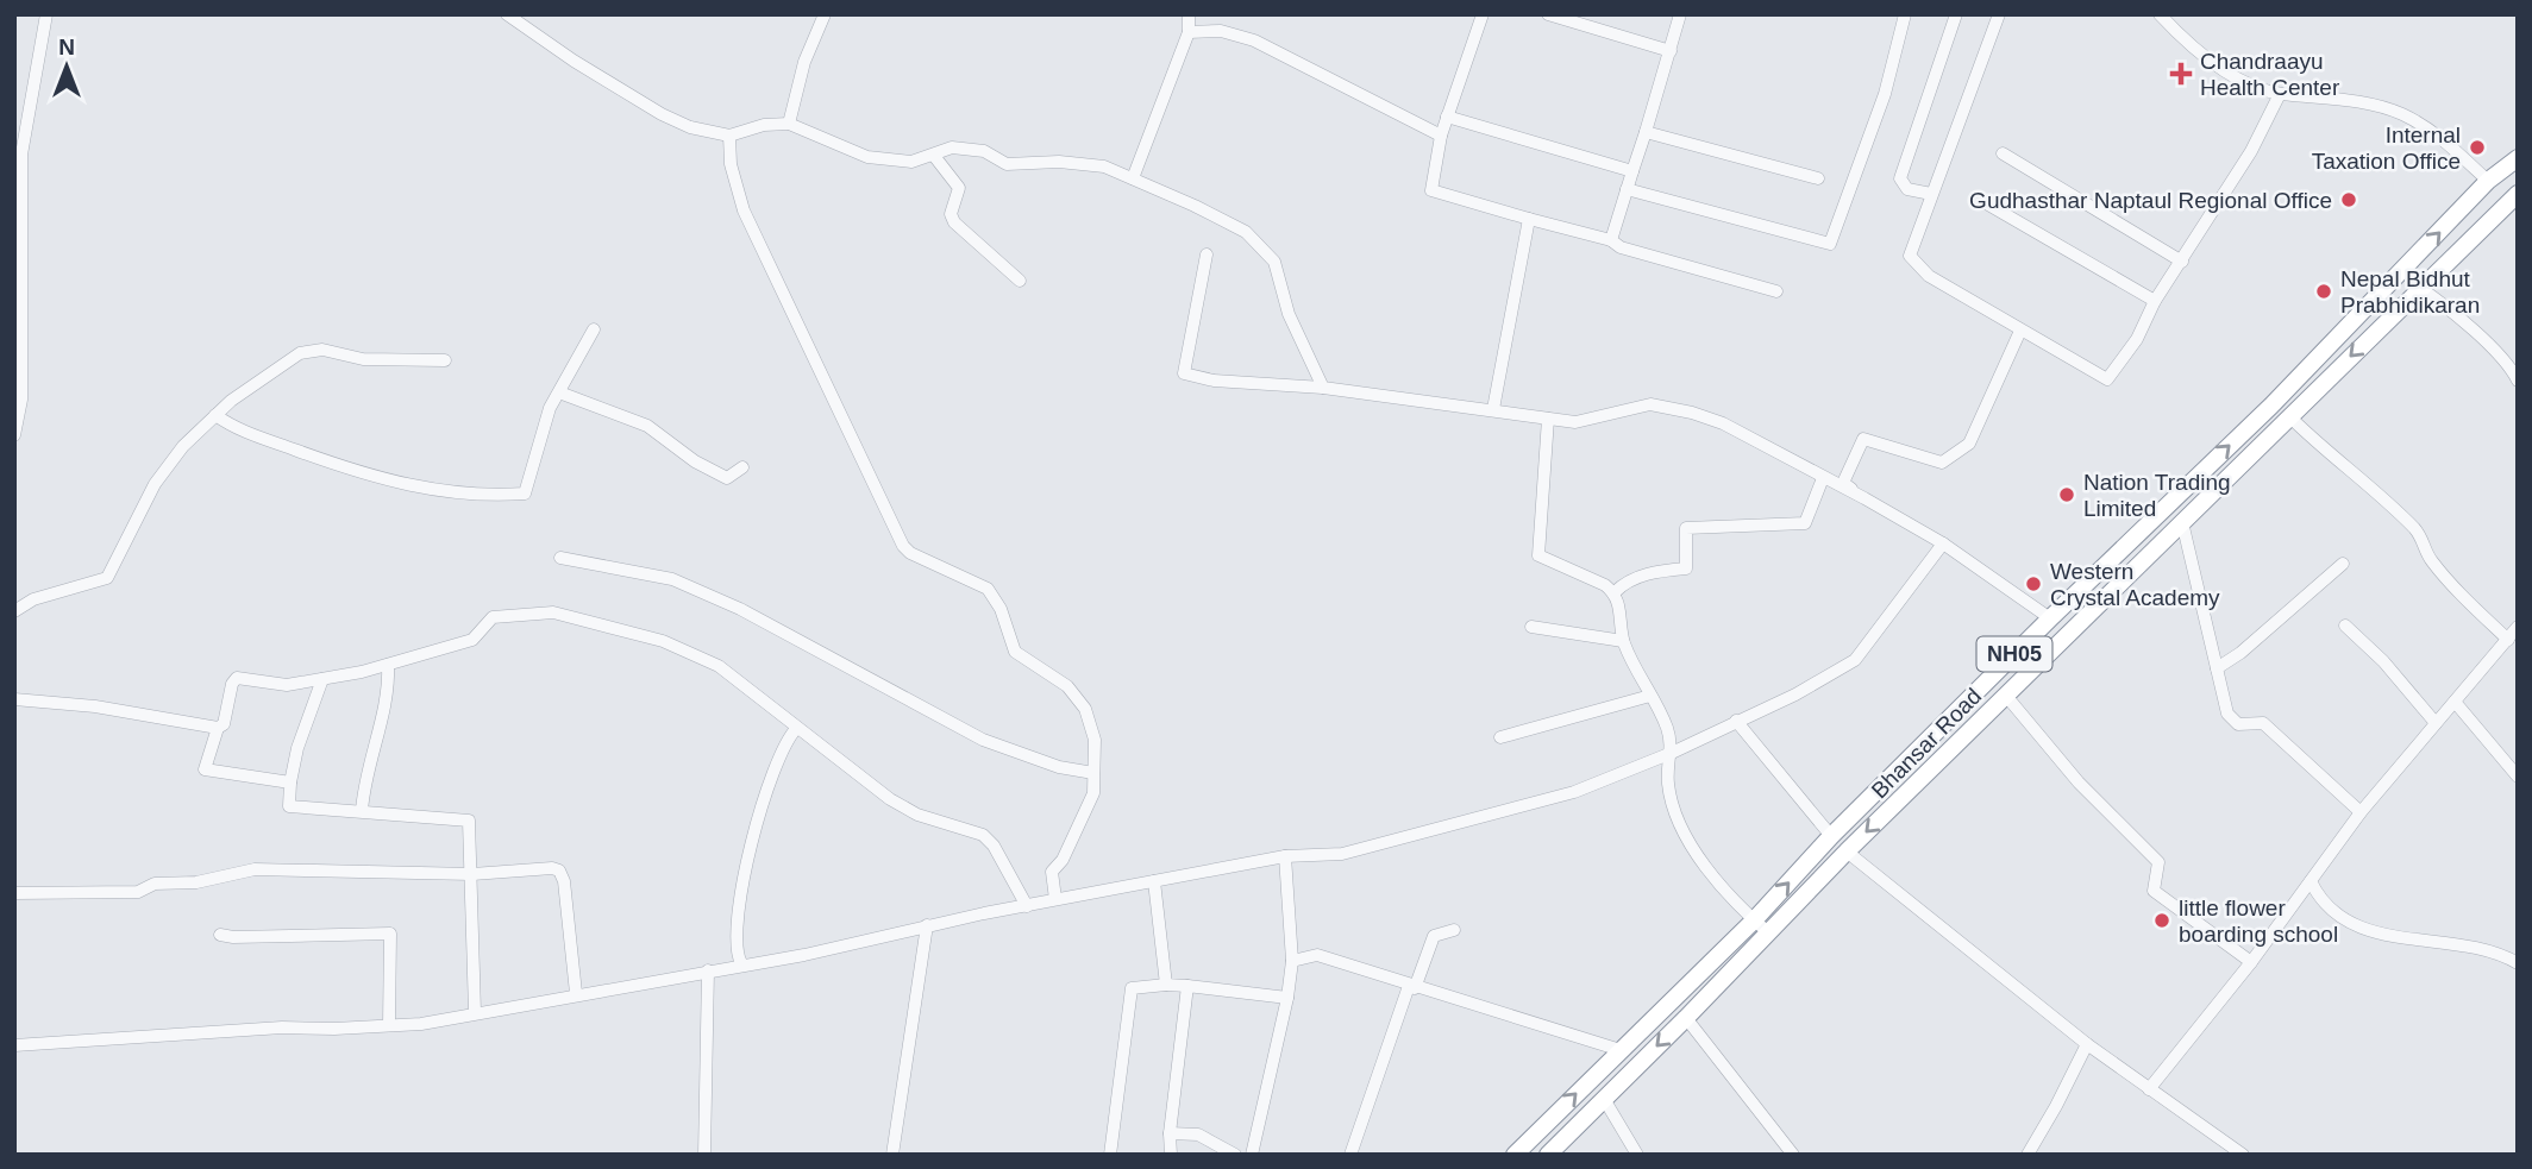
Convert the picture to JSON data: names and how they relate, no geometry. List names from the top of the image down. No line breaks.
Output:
{"streets":{"highway":["NH05","Bhansar Road"]},"places":{"health":["Chandraayu Health Center"],"other":["Internal Taxation Office","Gudhasthar Naptaul Regional Office","Nepal Bidhut Prabhidikaran","Nation Trading Limited","Western Crystal Academy","little flower boarding school"]},"north":"top"}
